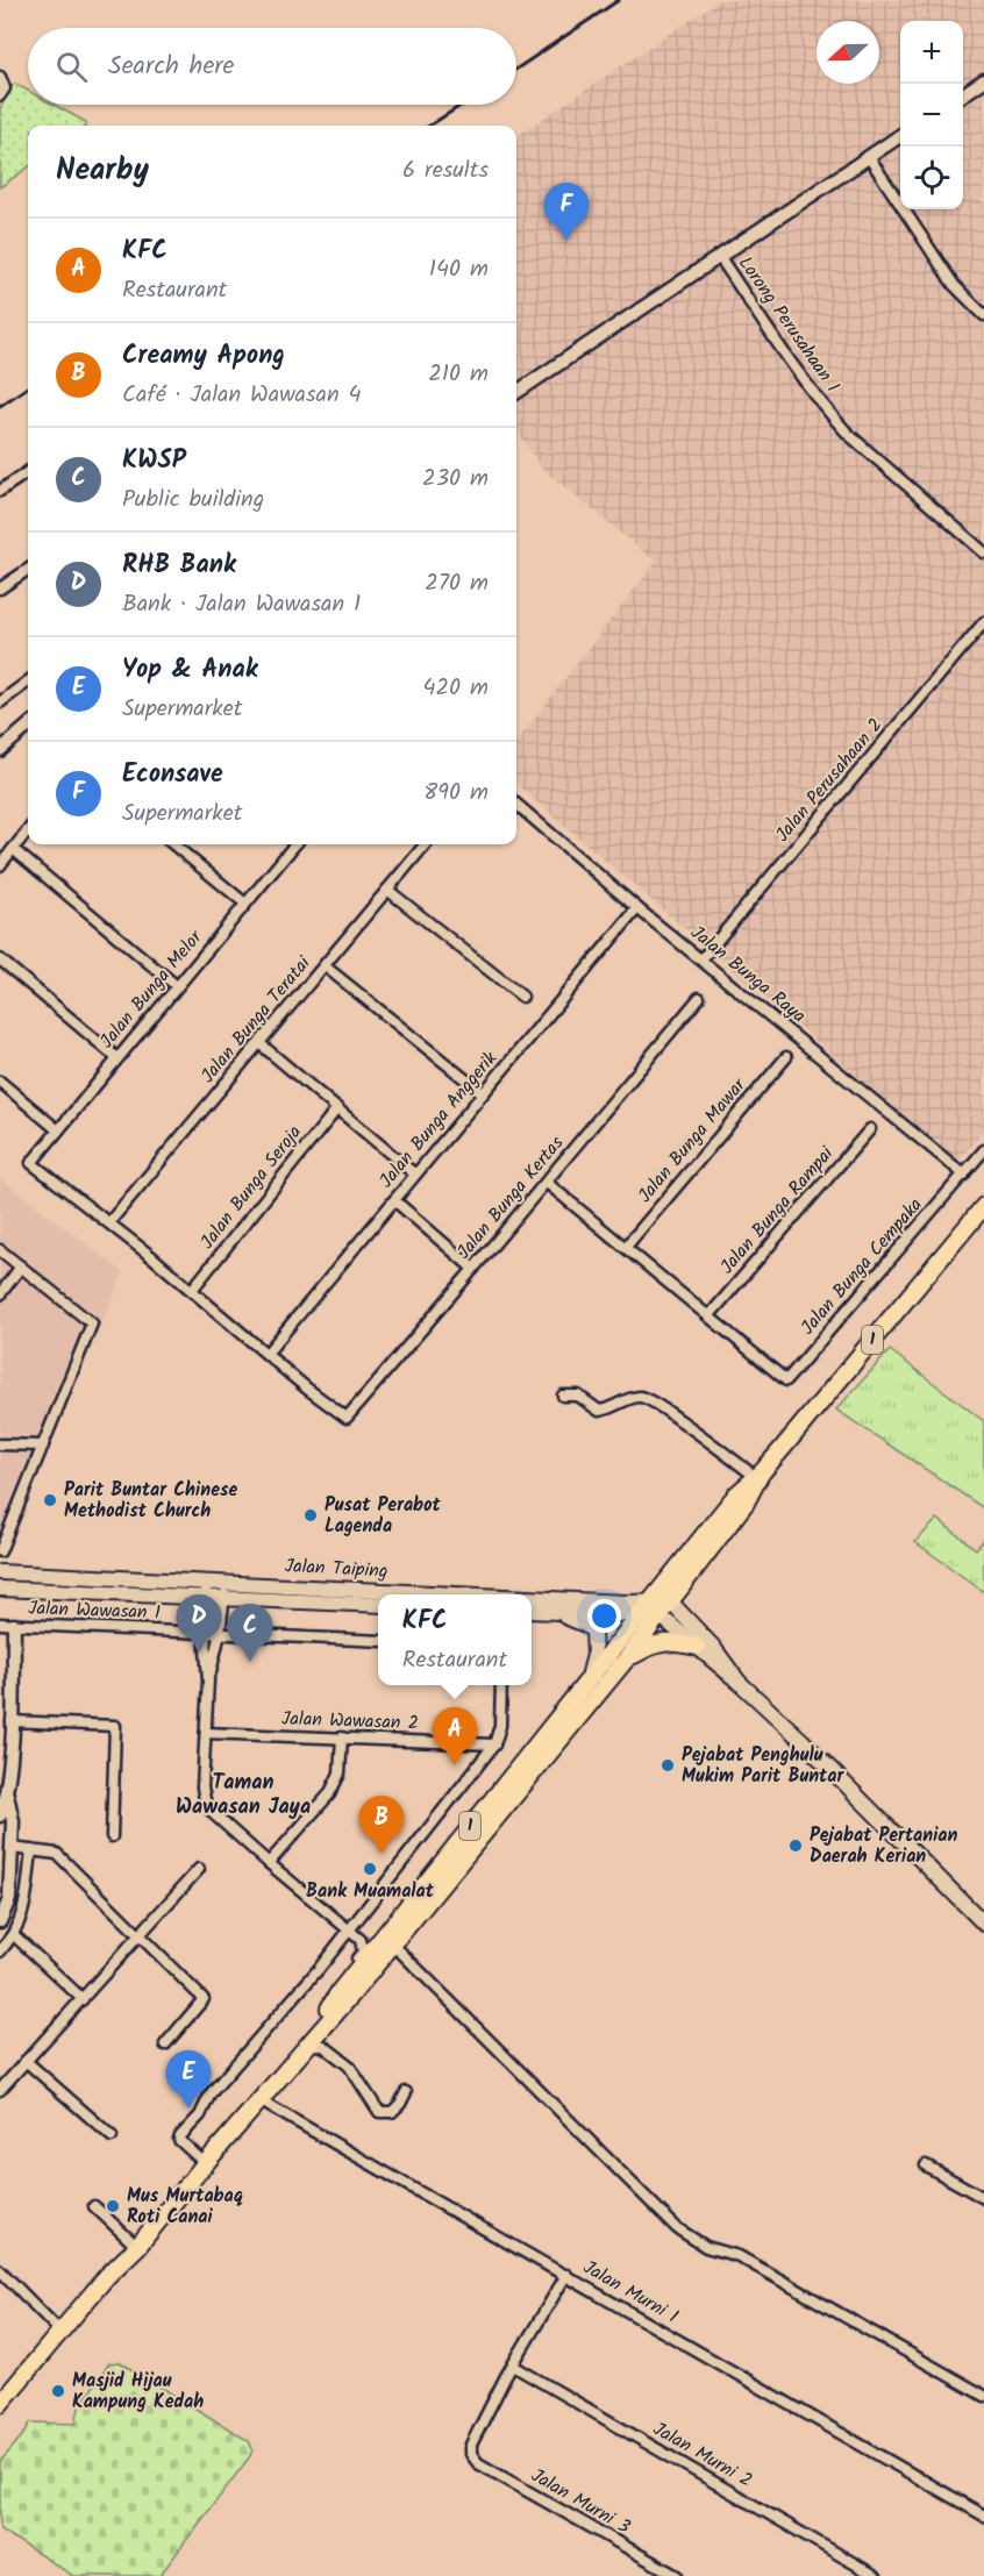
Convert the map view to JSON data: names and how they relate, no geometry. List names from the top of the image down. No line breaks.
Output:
{"streets":{"highway":["1"],"main road":["Jalan Taiping"],"street":["Lorong Perusahaan 1","Jalan Perusahaan 2","Jalan Bunga Raya","Jalan Bunga Melor","Jalan Bunga Teratai","Jalan Bunga Anggerik","Jalan Bunga Mawar","Jalan Bunga Seroja","Jalan Bunga Kertas","Jalan Bunga Rampai","Jalan Bunga Cempaka","Jalan Wawasan 1","Jalan Wawasan 2","Jalan Murni 1","Jalan Murni 2","Jalan Murni 3"]},"crossings":[["Jalan Perusahaan 2","Jalan Bunga Raya"],["Jalan Bunga Raya","Jalan Bunga Anggerik"],["Jalan Bunga Raya","Jalan Bunga Cempaka"],["Jalan Bunga Melor","Jalan Bunga Teratai"],["Jalan Bunga Anggerik","Jalan Bunga Kertas"],["Jalan Bunga Rampai","Jalan Bunga Cempaka"],["1","Jalan Taiping"],["1","Jalan Murni 1"],["Jalan Murni 2","Jalan Murni 3"]],"districts":["Taman Wawasan Jaya"],"places":["Parit Buntar Chinese Methodist Church","Pusat Perabot Lagenda","Pejabat Penghulu Mukim Parit Buntar","Pejabat Pertanian Daerah Kerian","Bank Muamalat","Mus Murtabaq Roti Canai","Masjid Hijau Kampung Kedah"],"north":"left","page":{"map_buttons":["+","−"],"search":"Search here","heading":["Nearby","6 results"],"pins":["F","D","C","A","B","E"],"list":[{"mark":"A","name":"KFC","note":"Restaurant","value":"140 m"},{"mark":"B","name":"Creamy Apong","note":"Café · Jalan Wawasan 4","value":"210 m"},{"mark":"C","name":"KWSP","note":"Public building","value":"230 m"},{"mark":"D","name":"RHB Bank","note":"Bank · Jalan Wawasan 1","value":"270 m"},{"mark":"E","name":"Yop & Anak","note":"Supermarket","value":"420 m"},{"mark":"F","name":"Econsave","note":"Supermarket","value":"890 m"}],"popup":["KFC","Restaurant"]}}
